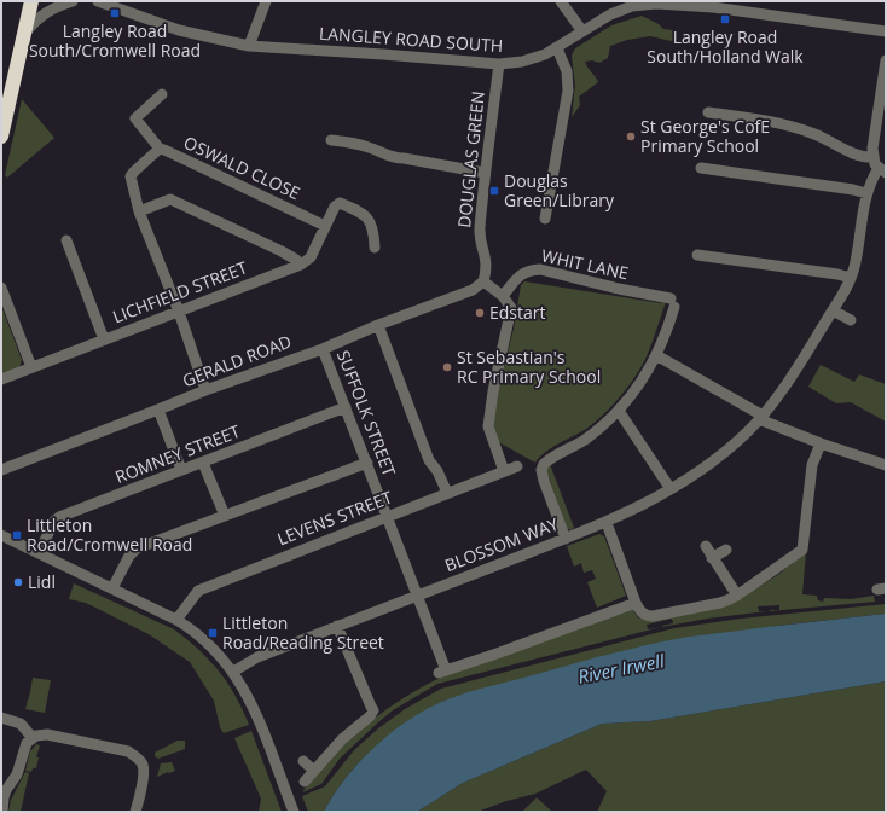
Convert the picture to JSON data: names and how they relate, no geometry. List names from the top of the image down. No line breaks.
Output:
{"streets":{"street":["LANGLEY ROAD SOUTH","DOUGLAS GREEN","OSWALD CLOSE","WHIT LANE","LICHFIELD STREET","GERALD ROAD","SUFFOLK STREET","ROMNEY STREET","LEVENS STREET","BLOSSOM WAY"]},"crossings":[["LANGLEY ROAD SOUTH","DOUGLAS GREEN"],["DOUGLAS GREEN","GERALD ROAD"],["OSWALD CLOSE","LICHFIELD STREET"],["GERALD ROAD","SUFFOLK STREET"],["SUFFOLK STREET","ROMNEY STREET"],["SUFFOLK STREET","LEVENS STREET"],["SUFFOLK STREET","BLOSSOM WAY"]],"water":["River Irwell"],"places":{"transit":["Langley Road South/Cromwell Road","Langley Road South/Holland Walk","Douglas Green/Library","Littleton Road/Cromwell Road","Littleton Road/Reading Street"],"other":["St George's CofE Primary School","Edstart","St Sebastian's RC Primary School","Lidl"]}}
